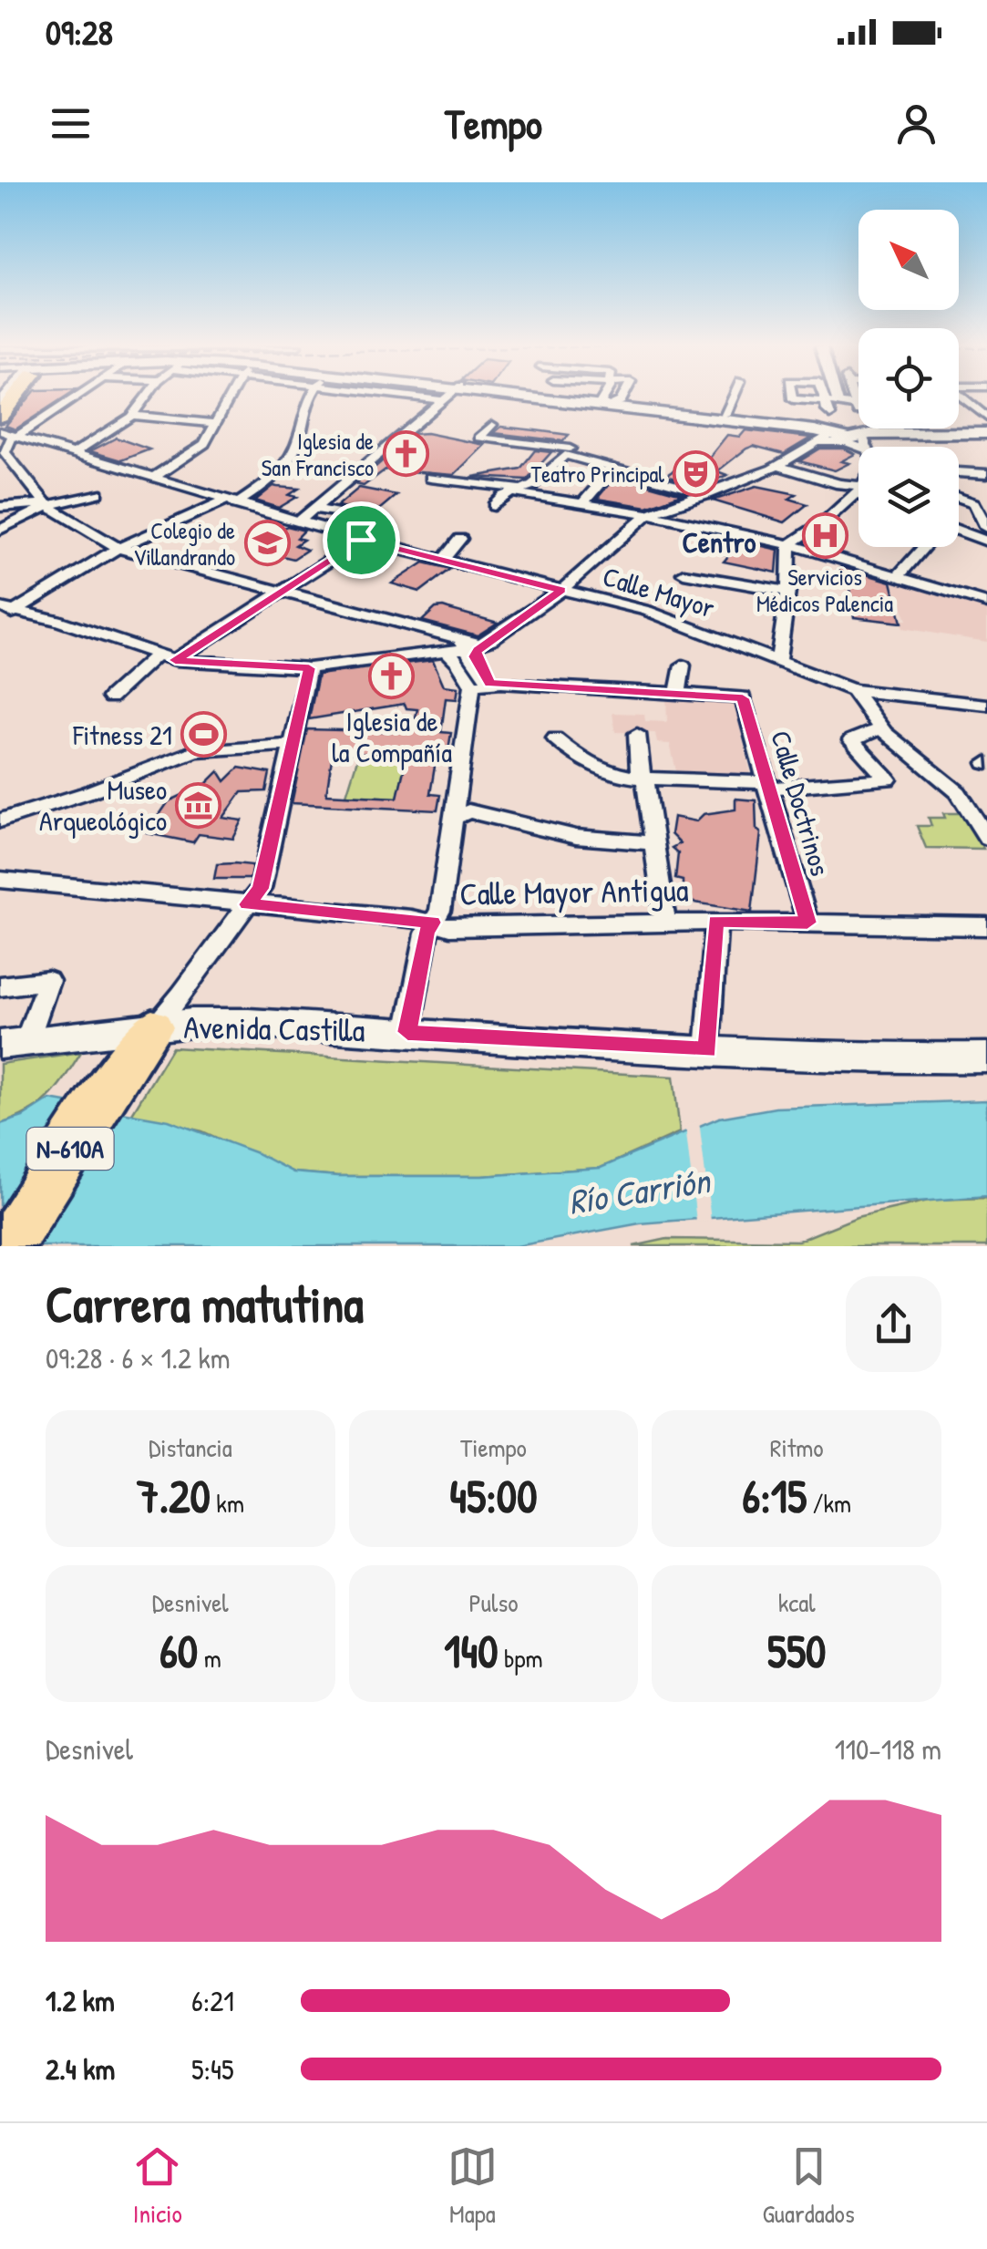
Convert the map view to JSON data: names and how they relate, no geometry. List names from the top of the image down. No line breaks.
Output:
{"streets":{"highway":["N-610A"],"main road":["Avenida Castilla"],"street":["Calle Mayor","Calle Doctrinos","Calle Mayor Antigua"]},"crossings":[["Calle Doctrinos","Calle Mayor Antigua"],["Avenida Castilla","N-610A"]],"districts":["Centro"],"water":["Río Carrión"],"places":{"church":["Iglesia de San Francisco","Iglesia de la Compañía"],"theatre":["Teatro Principal"],"hospital":["Servicios Médicos Palencia"],"school or university":["Colegio de Villandrando"],"sports":["Fitness 21"],"museum":["Museo Arqueológico"]},"north":"top left","page":{"status":"09:28","header":"Tempo","heading":["Carrera matutina","09:28 · 6 × 1.2 km"],"stats":[["Distancia","7.20 km"],["Tiempo","45:00"],["Ritmo","6:15 /km"],["Desnivel","60 m"],["Pulso","140 bpm"],["kcal","550"]],"chart":["Desnivel","110–118 m"],"list":[{"name":"1.2 km","note":"6:21"},{"name":"2.4 km","note":"5:45"}],"tabs":["Inicio","Mapa","Guardados"]}}
